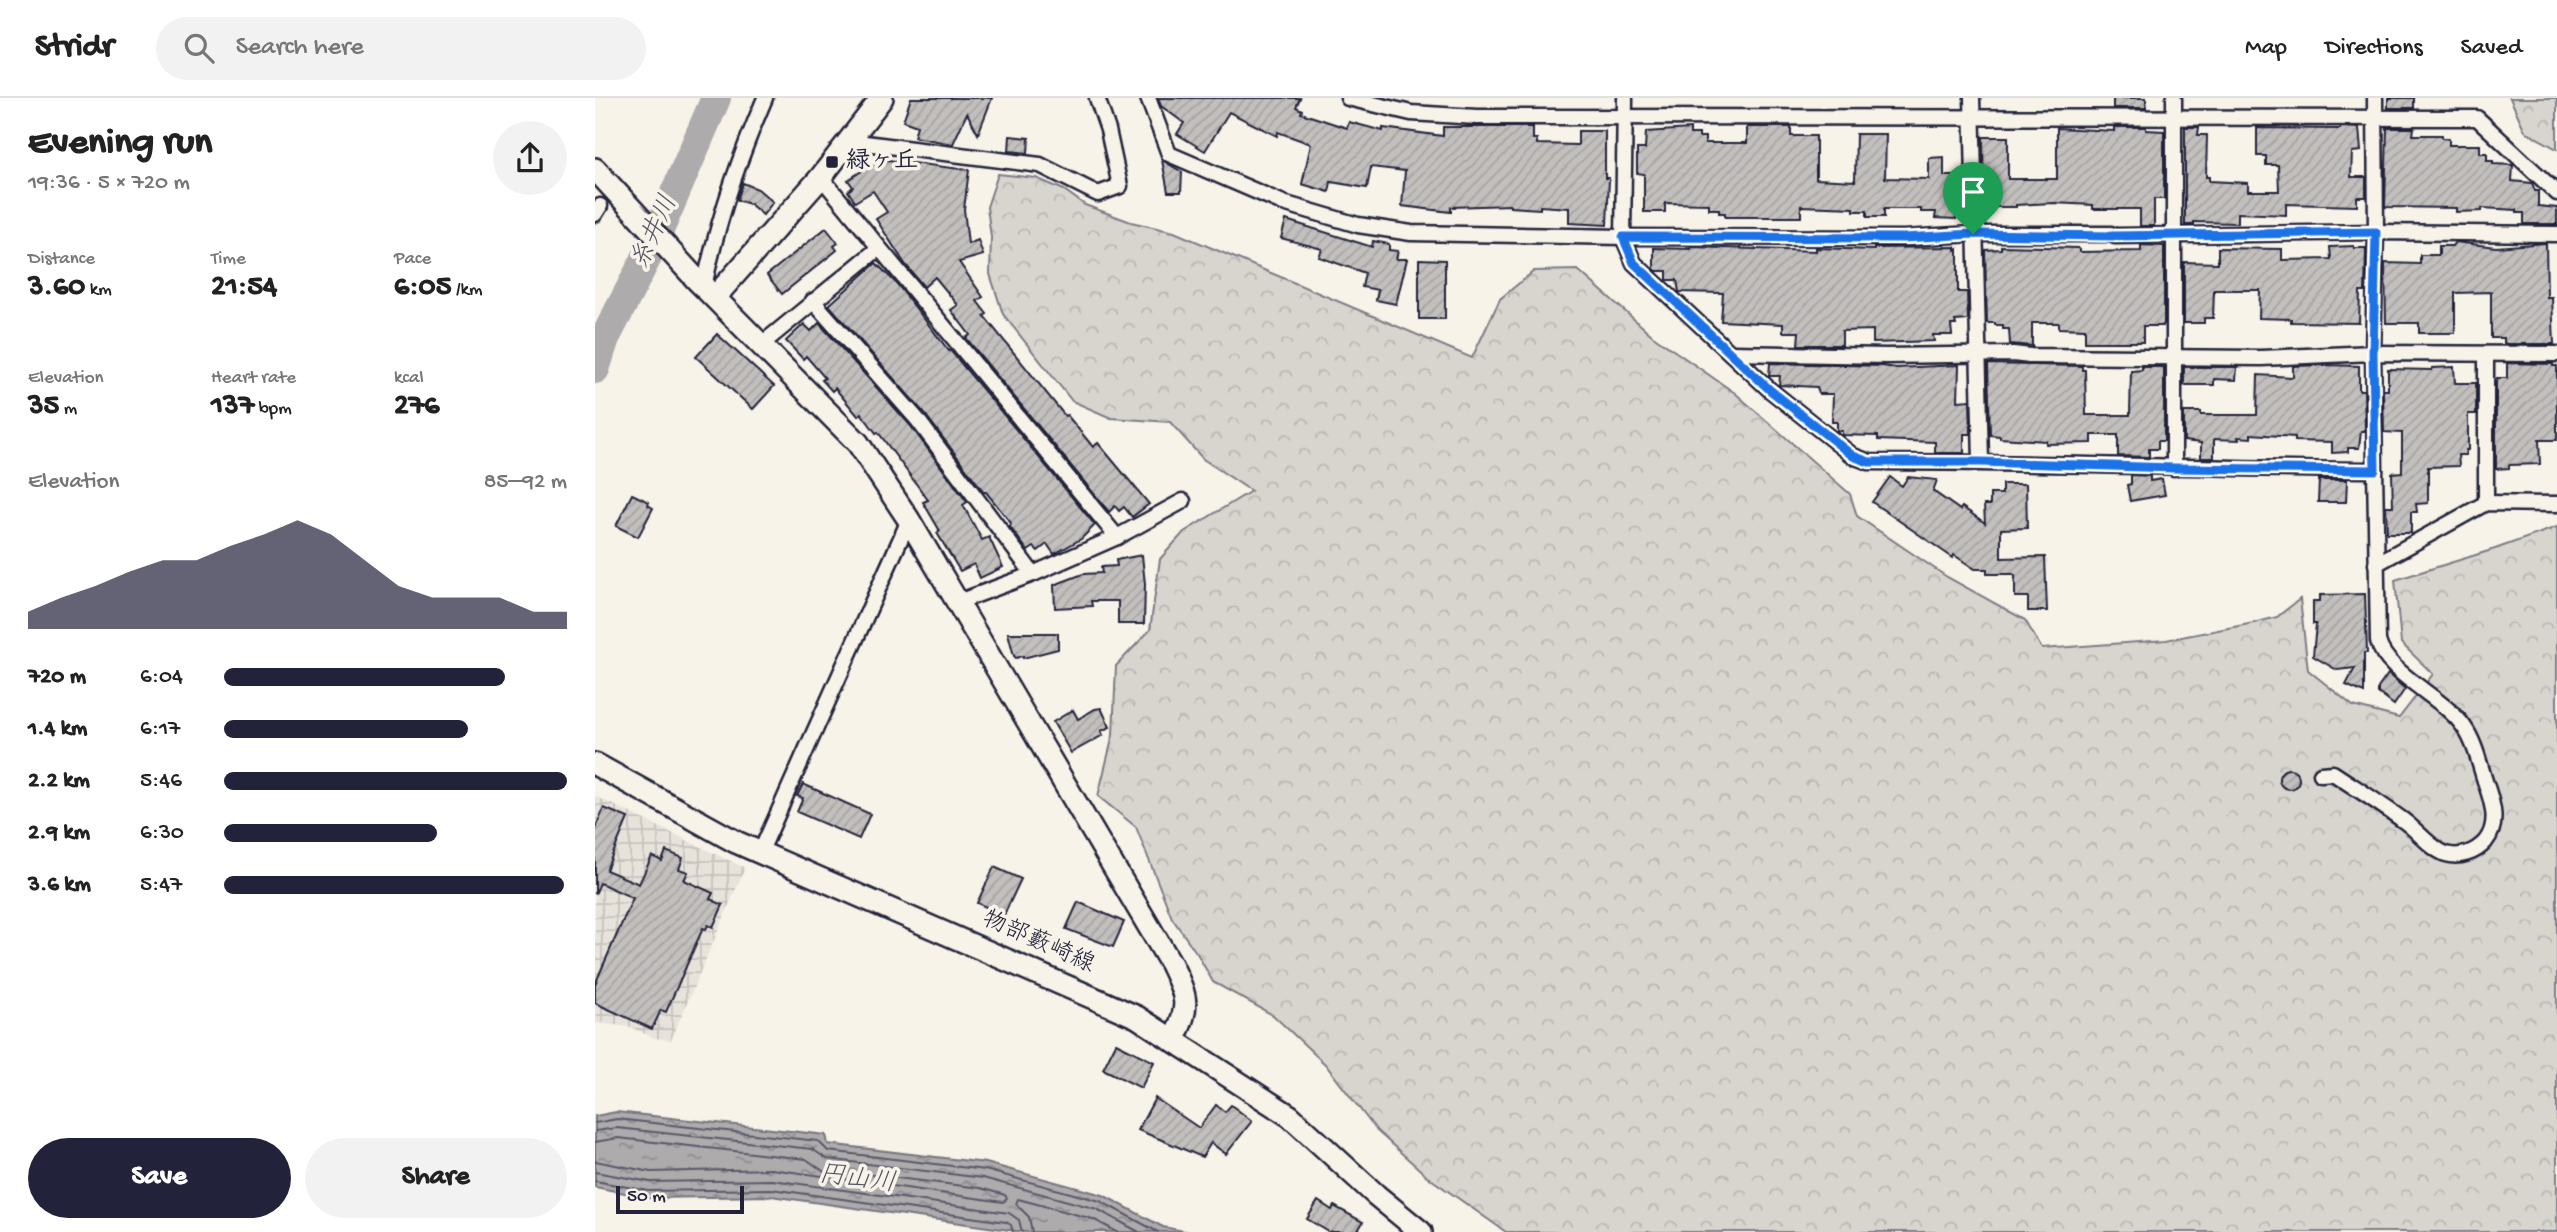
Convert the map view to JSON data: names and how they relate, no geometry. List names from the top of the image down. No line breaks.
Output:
{"streets":{"street":["物部藪崎線"]},"water":["糸井川","円山川"],"places":{"transit":["緑ヶ丘"]},"scale_bar":"50 m","page":{"header":"Stridr","search":"Search here","nav":["Map","Directions","Saved"],"heading":["Evening run","19:36 · 5 × 720 m"],"stats":[["Distance","3.60 km"],["Time","21:54"],["Pace","6:05 /km"],["Elevation","35 m"],["Heart rate","137 bpm"],["kcal","276"]],"chart":["Elevation","85–92 m"],"list":[{"name":"720 m","note":"6:04"},{"name":"1.4 km","note":"6:17"},{"name":"2.2 km","note":"5:46"},{"name":"2.9 km","note":"6:30"},{"name":"3.6 km","note":"5:47"}],"buttons":["Save","Share"],"scale":"50 m"}}
